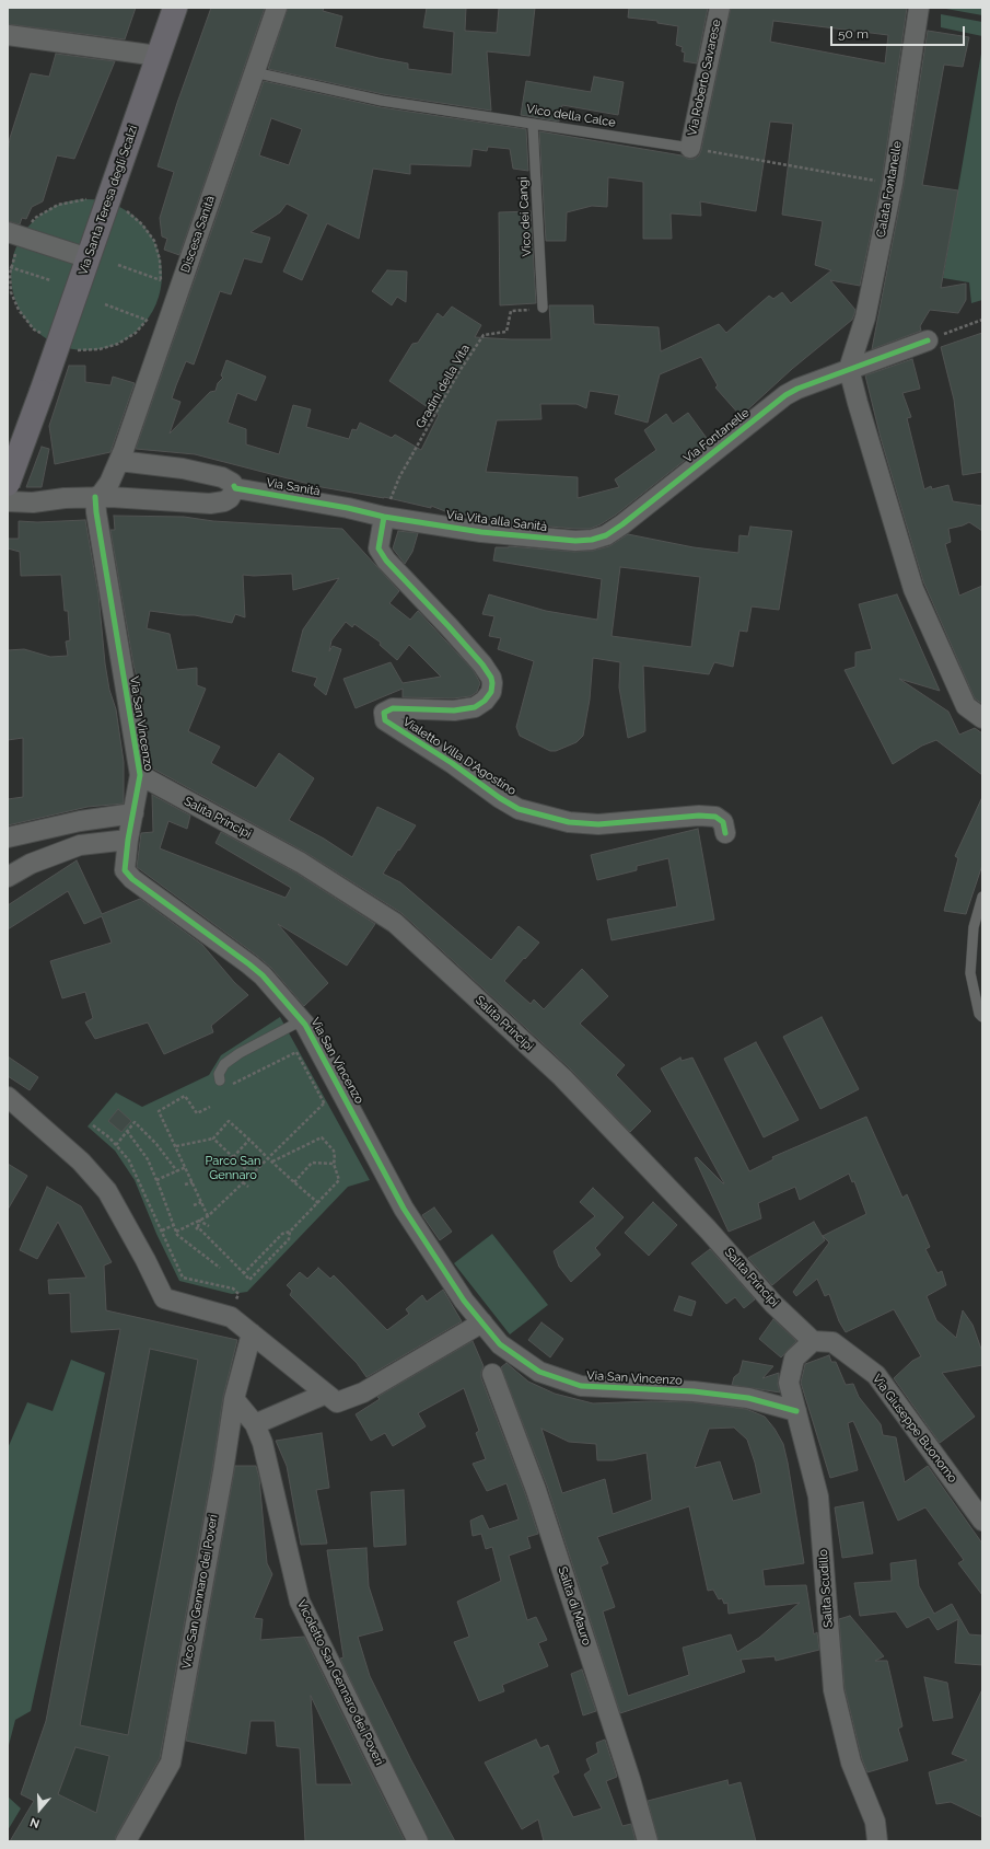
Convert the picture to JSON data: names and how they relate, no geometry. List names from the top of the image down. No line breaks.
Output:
{"streets":{"main road":["Via Santa Teresa degli Scalzi"],"street":["Via Roberto Savarese","Calata Fontanelle","Discesa Sanità","Via Fontanelle","Via Sanità","Via Vita alla Sanità","Via San Vincenzo","Vialetto Villa D'Agostino","Salita Principi","Via Giuseppe Buonomo","Salita Scudillo","Vico San Gennaro dei Poveri","Salita di Mauro","Vicoletto San Gennaro dei Poveri"],"lane":["Vico della Calce","Vico dei Cangi"],"path":["Gradini della Vita"]},"crossings":[["Via Roberto Savarese","Vico della Calce"],["Vico della Calce","Vico dei Cangi"],["Vico della Calce","Discesa Sanità"],["Calata Fontanelle","Via Fontanelle"],["Vico dei Cangi","Gradini della Vita"],["Gradini della Vita","Via Vita alla Sanità"],["Gradini della Vita","Vialetto Villa D'Agostino"],["Via Fontanelle","Via Vita alla Sanità"],["Via Sanità","Via Vita alla Sanità"],["Via Vita alla Sanità","Vialetto Villa D'Agostino"],["Via San Vincenzo","Salita Principi"],["Via San Vincenzo","Salita Scudillo"],["Salita Principi","Via Giuseppe Buonomo"],["Salita Principi","Salita Scudillo"],["Via Giuseppe Buonomo","Salita Scudillo"],["Vico San Gennaro dei Poveri","Vicoletto San Gennaro dei Poveri"]],"parks":["Parco San Gennaro"],"scale_bar":"50 m","north":"bottom"}
